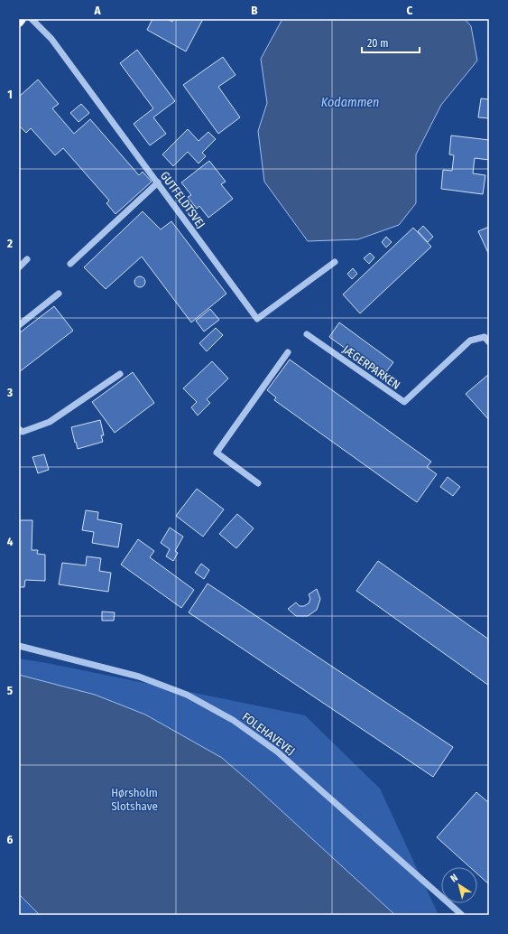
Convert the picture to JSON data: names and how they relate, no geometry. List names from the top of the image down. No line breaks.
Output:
{"streets":{"street":["GUTFELDTSVEJ","JÆGERPARKEN","FOLEHAVEVEJ"]},"water":["Kodammen"],"parks":["Hørsholm Slotshave"],"scale_bar":"20 m","north":"top left","grid":{"columns":["A","B","C"],"rows":["1","2","3","4","5","6"]}}
